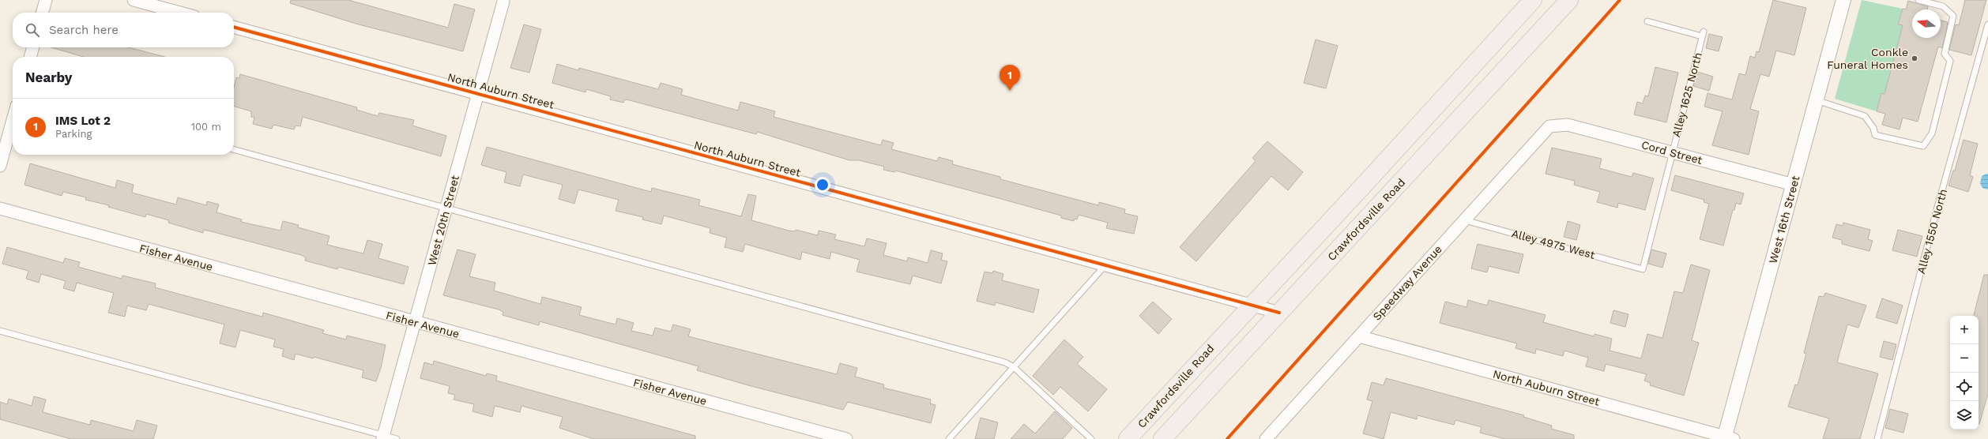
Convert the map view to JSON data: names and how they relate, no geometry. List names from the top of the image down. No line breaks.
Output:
{"streets":{"main road":["Crawfordsville Road"],"street":["North Auburn Street","Cord Street","West 16th Street","West 20th Street","Fisher Avenue","Speedway Avenue"],"lane":["Alley 1625 North","Alley 1550 North","Alley 4975 West"]},"crossings":[["North Auburn Street","Crawfordsville Road"],["North Auburn Street","West 16th Street"],["North Auburn Street","West 20th Street"],["North Auburn Street","Speedway Avenue"],["Alley 1625 North","Cord Street"],["Alley 1625 North","Alley 4975 West"],["Cord Street","West 16th Street"],["Cord Street","Speedway Avenue"],["West 20th Street","Fisher Avenue"],["Alley 4975 West","Speedway Avenue"]],"places":["Conkle Funeral Homes"],"north":"left","page":{"search":"Search here","heading":"Nearby","pins":"1","list":[{"mark":"1","name":"IMS Lot 2","note":"Parking","value":"100 m"}],"map_buttons":["+","−"]}}
